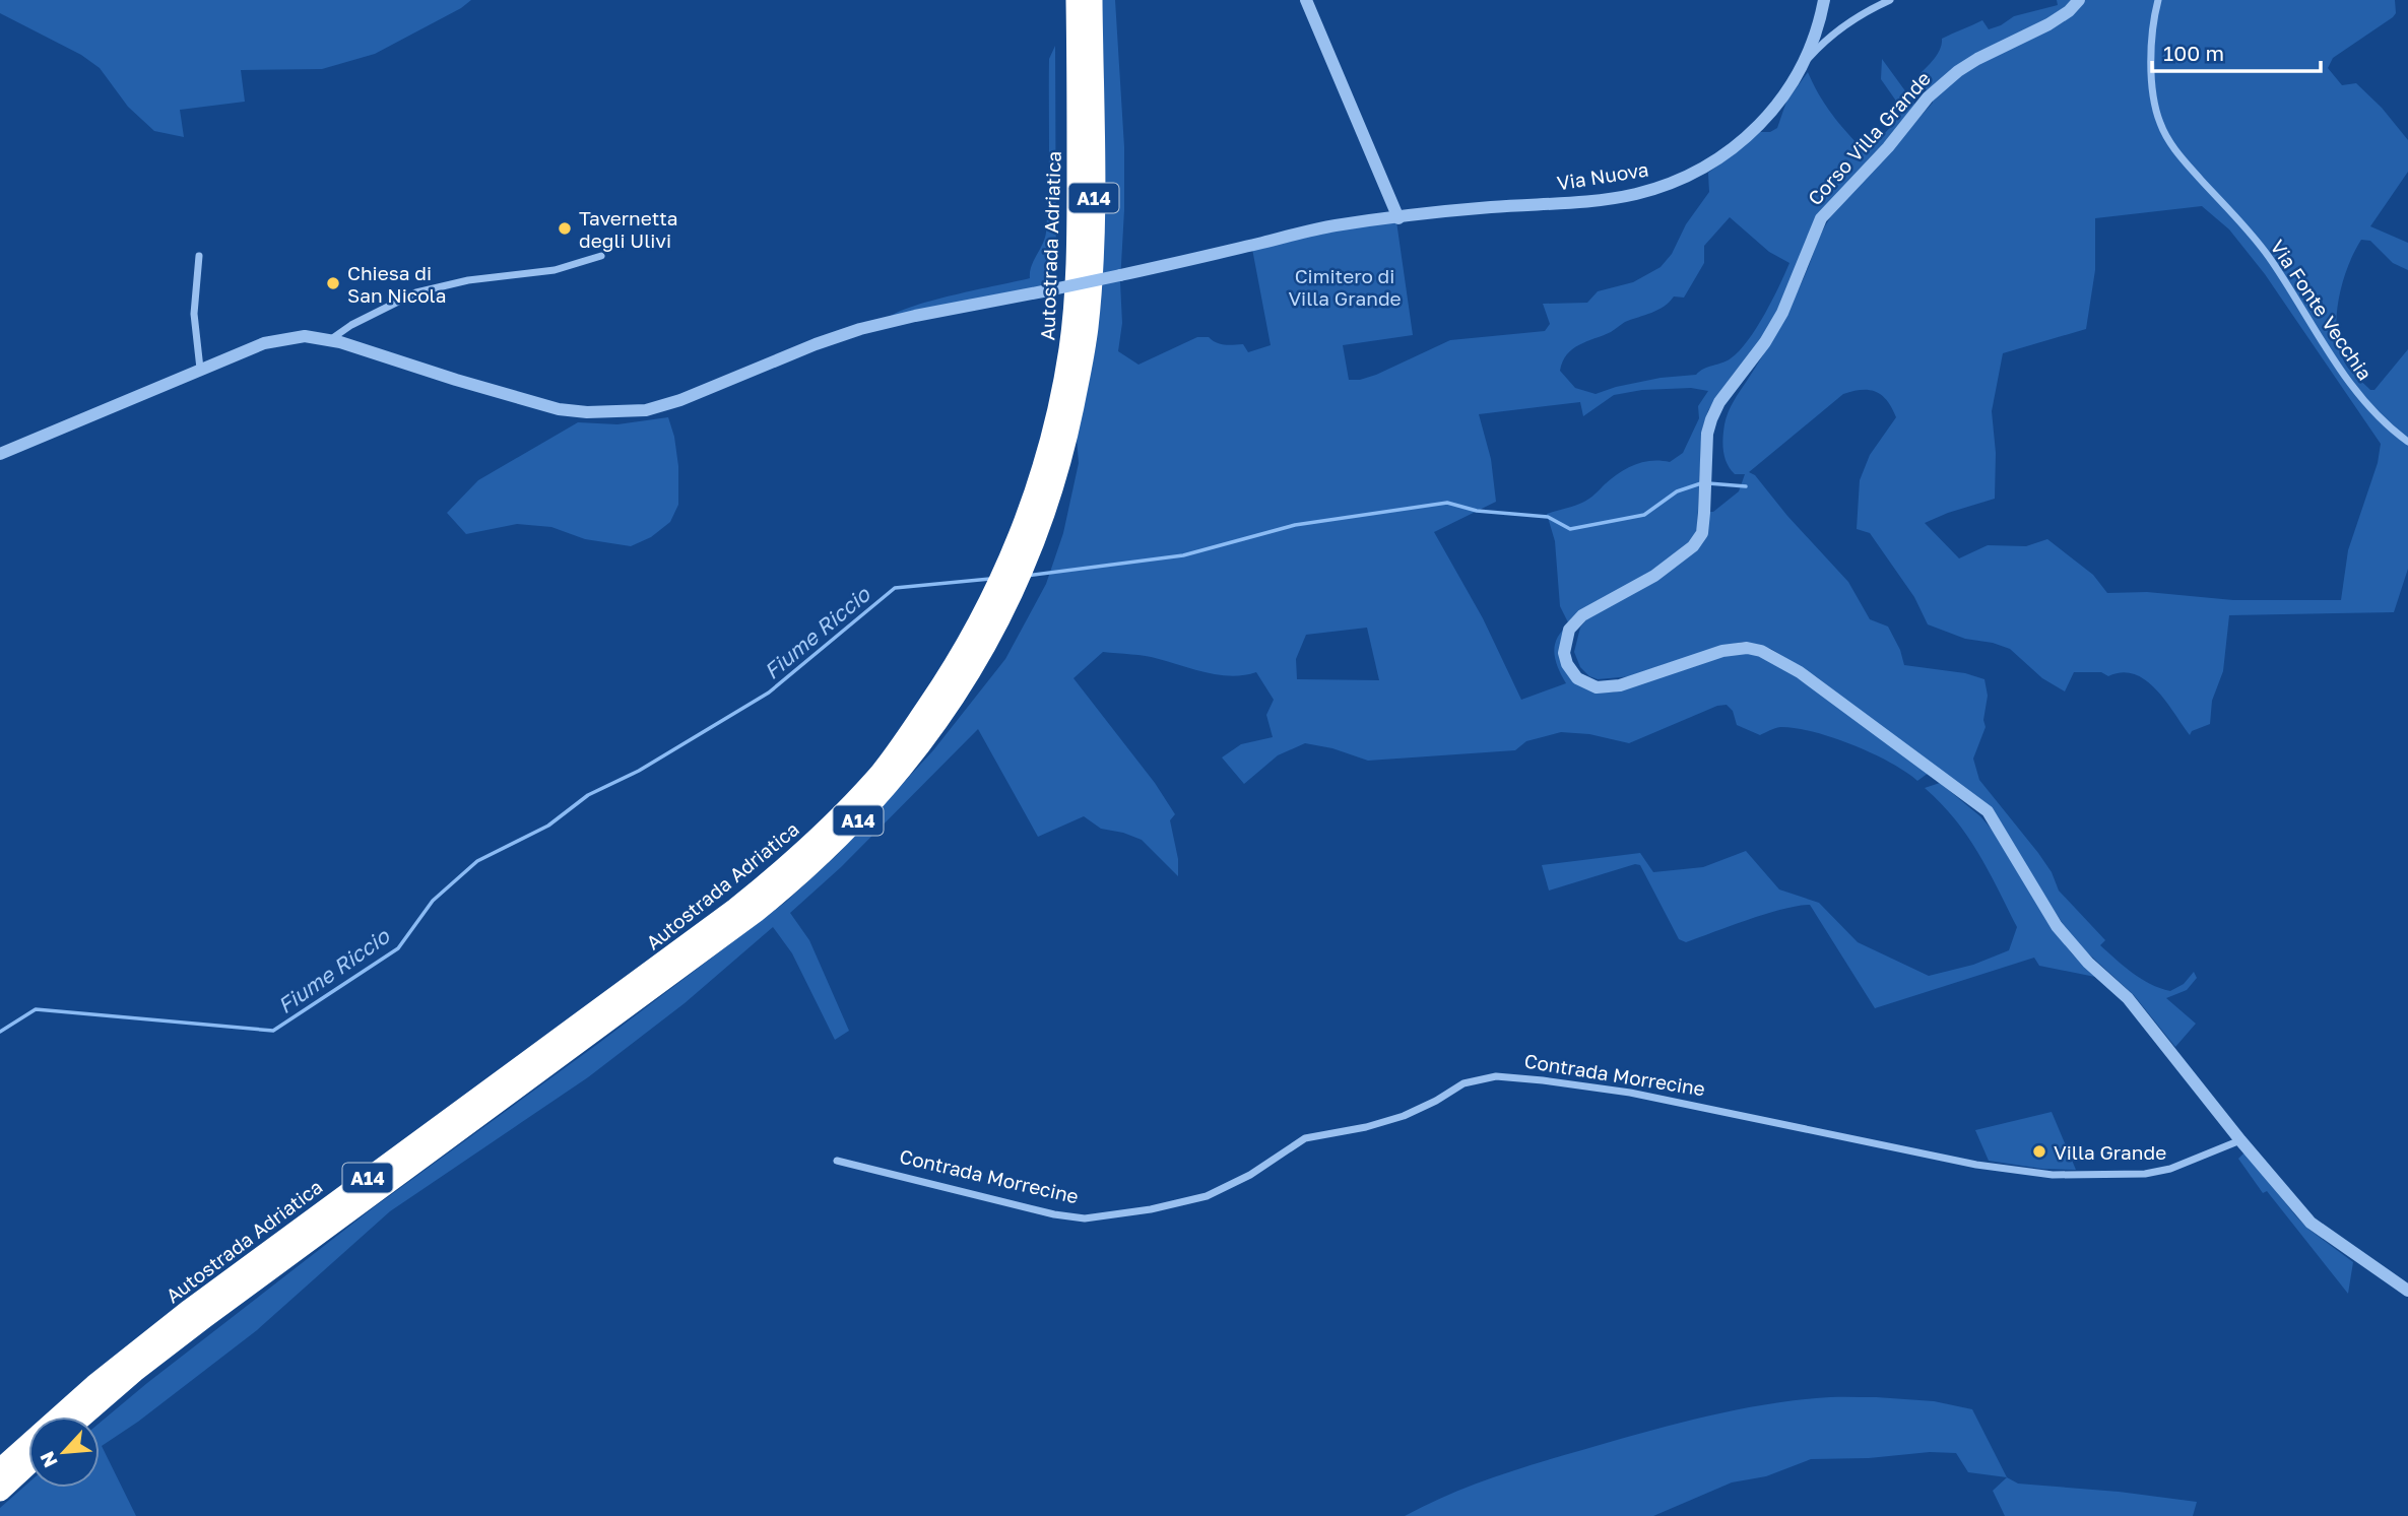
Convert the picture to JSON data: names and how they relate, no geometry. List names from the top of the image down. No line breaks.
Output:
{"streets":{"highway":["A14","Autostrada Adriatica"],"street":["Corso Villa Grande","Via Nuova","Via Fonte Vecchia","Contrada Morrecine"]},"crossings":[["Corso Villa Grande","Contrada Morrecine"]],"water":["Fiume Riccio"],"parks":["Cimitero di Villa Grande"],"places":["Tavernetta degli Ulivi","Chiesa di San Nicola","Villa Grande"],"scale_bar":"100 m","north":"bottom left"}
